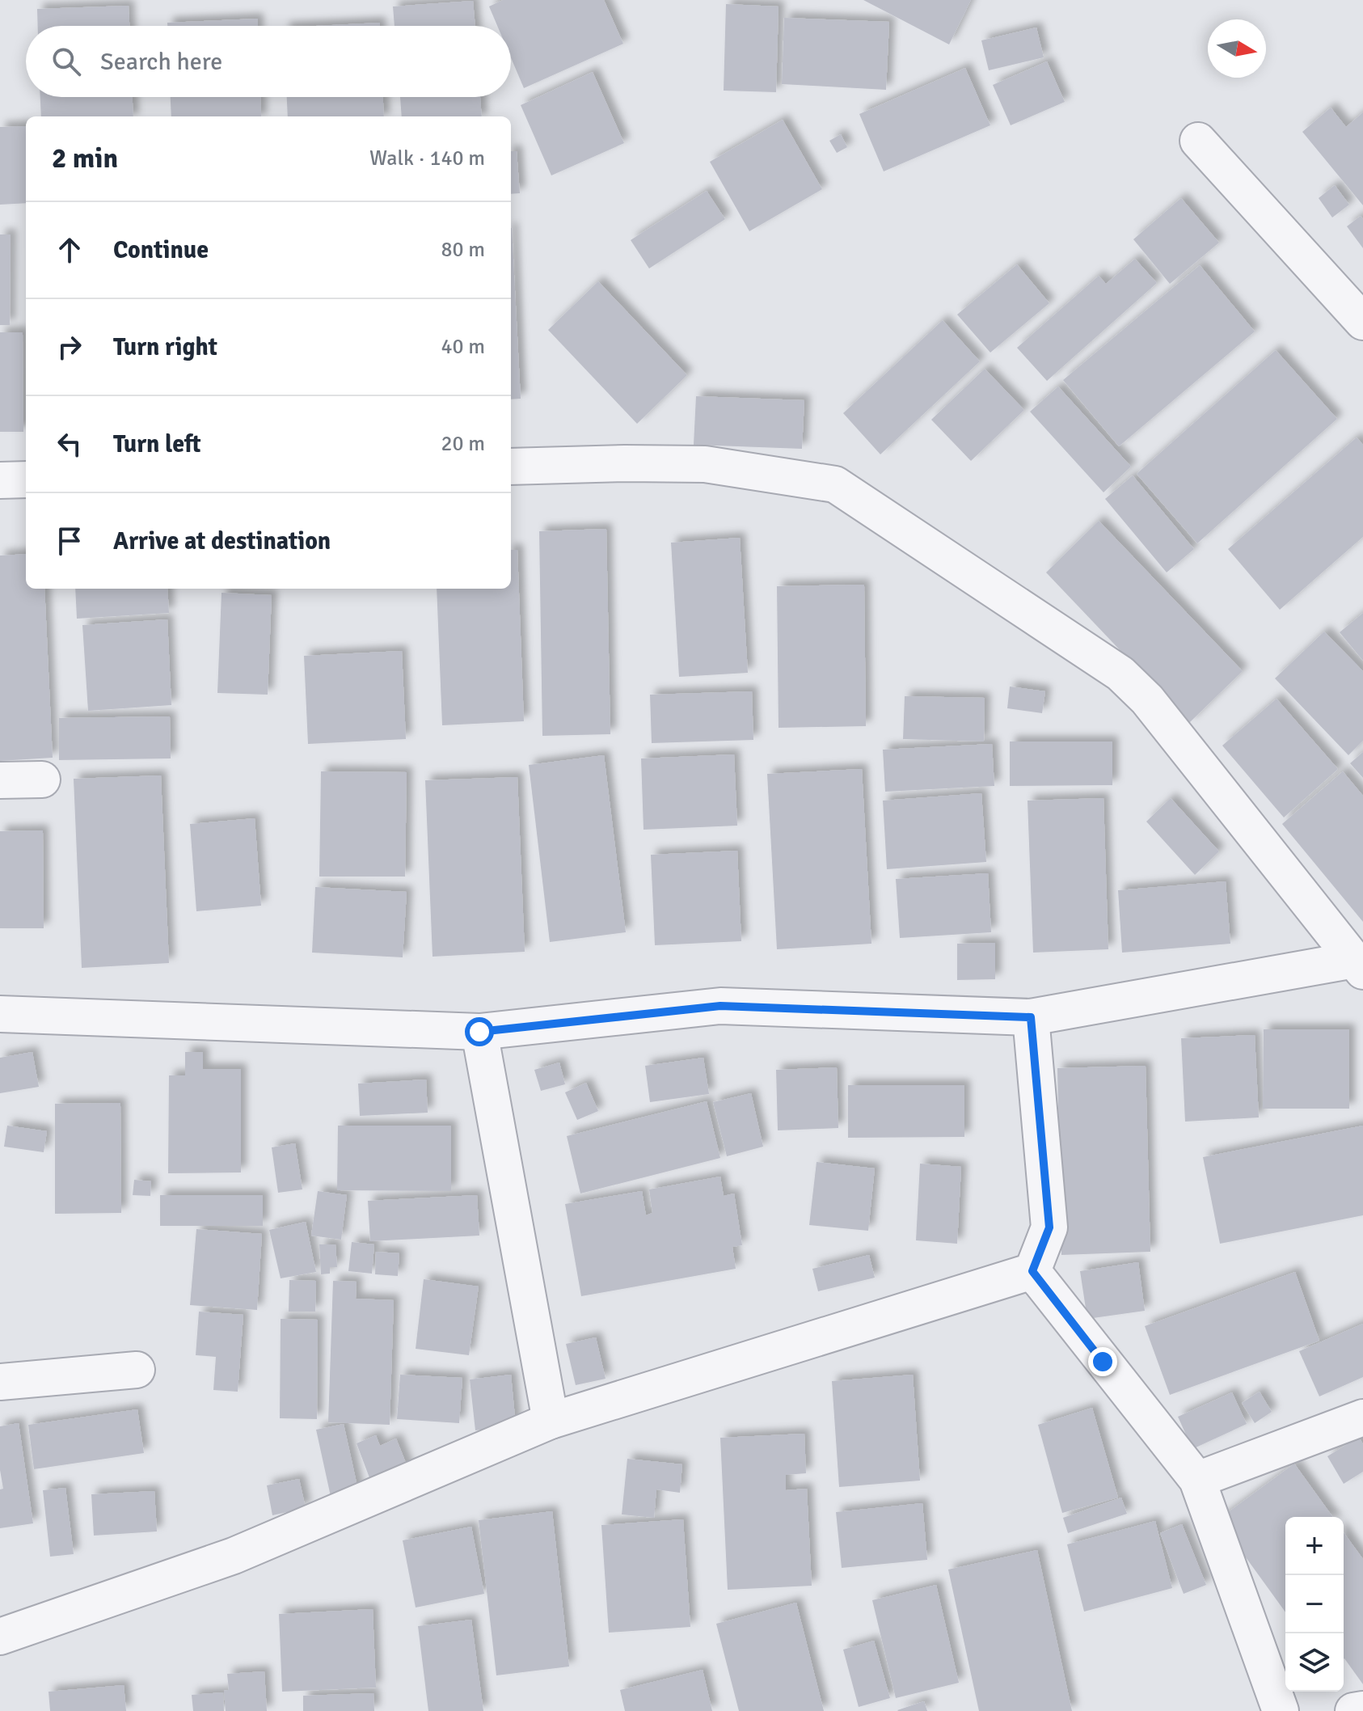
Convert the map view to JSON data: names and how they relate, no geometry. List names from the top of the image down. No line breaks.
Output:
{"north":"right","page":{"search":"Search here","heading":["2 min","Walk · 140 m"],"list":[["Continue","80 m"],["Turn right","40 m"],["Turn left","20 m"],"Arrive at destination"],"map_buttons":["+","−"]}}
